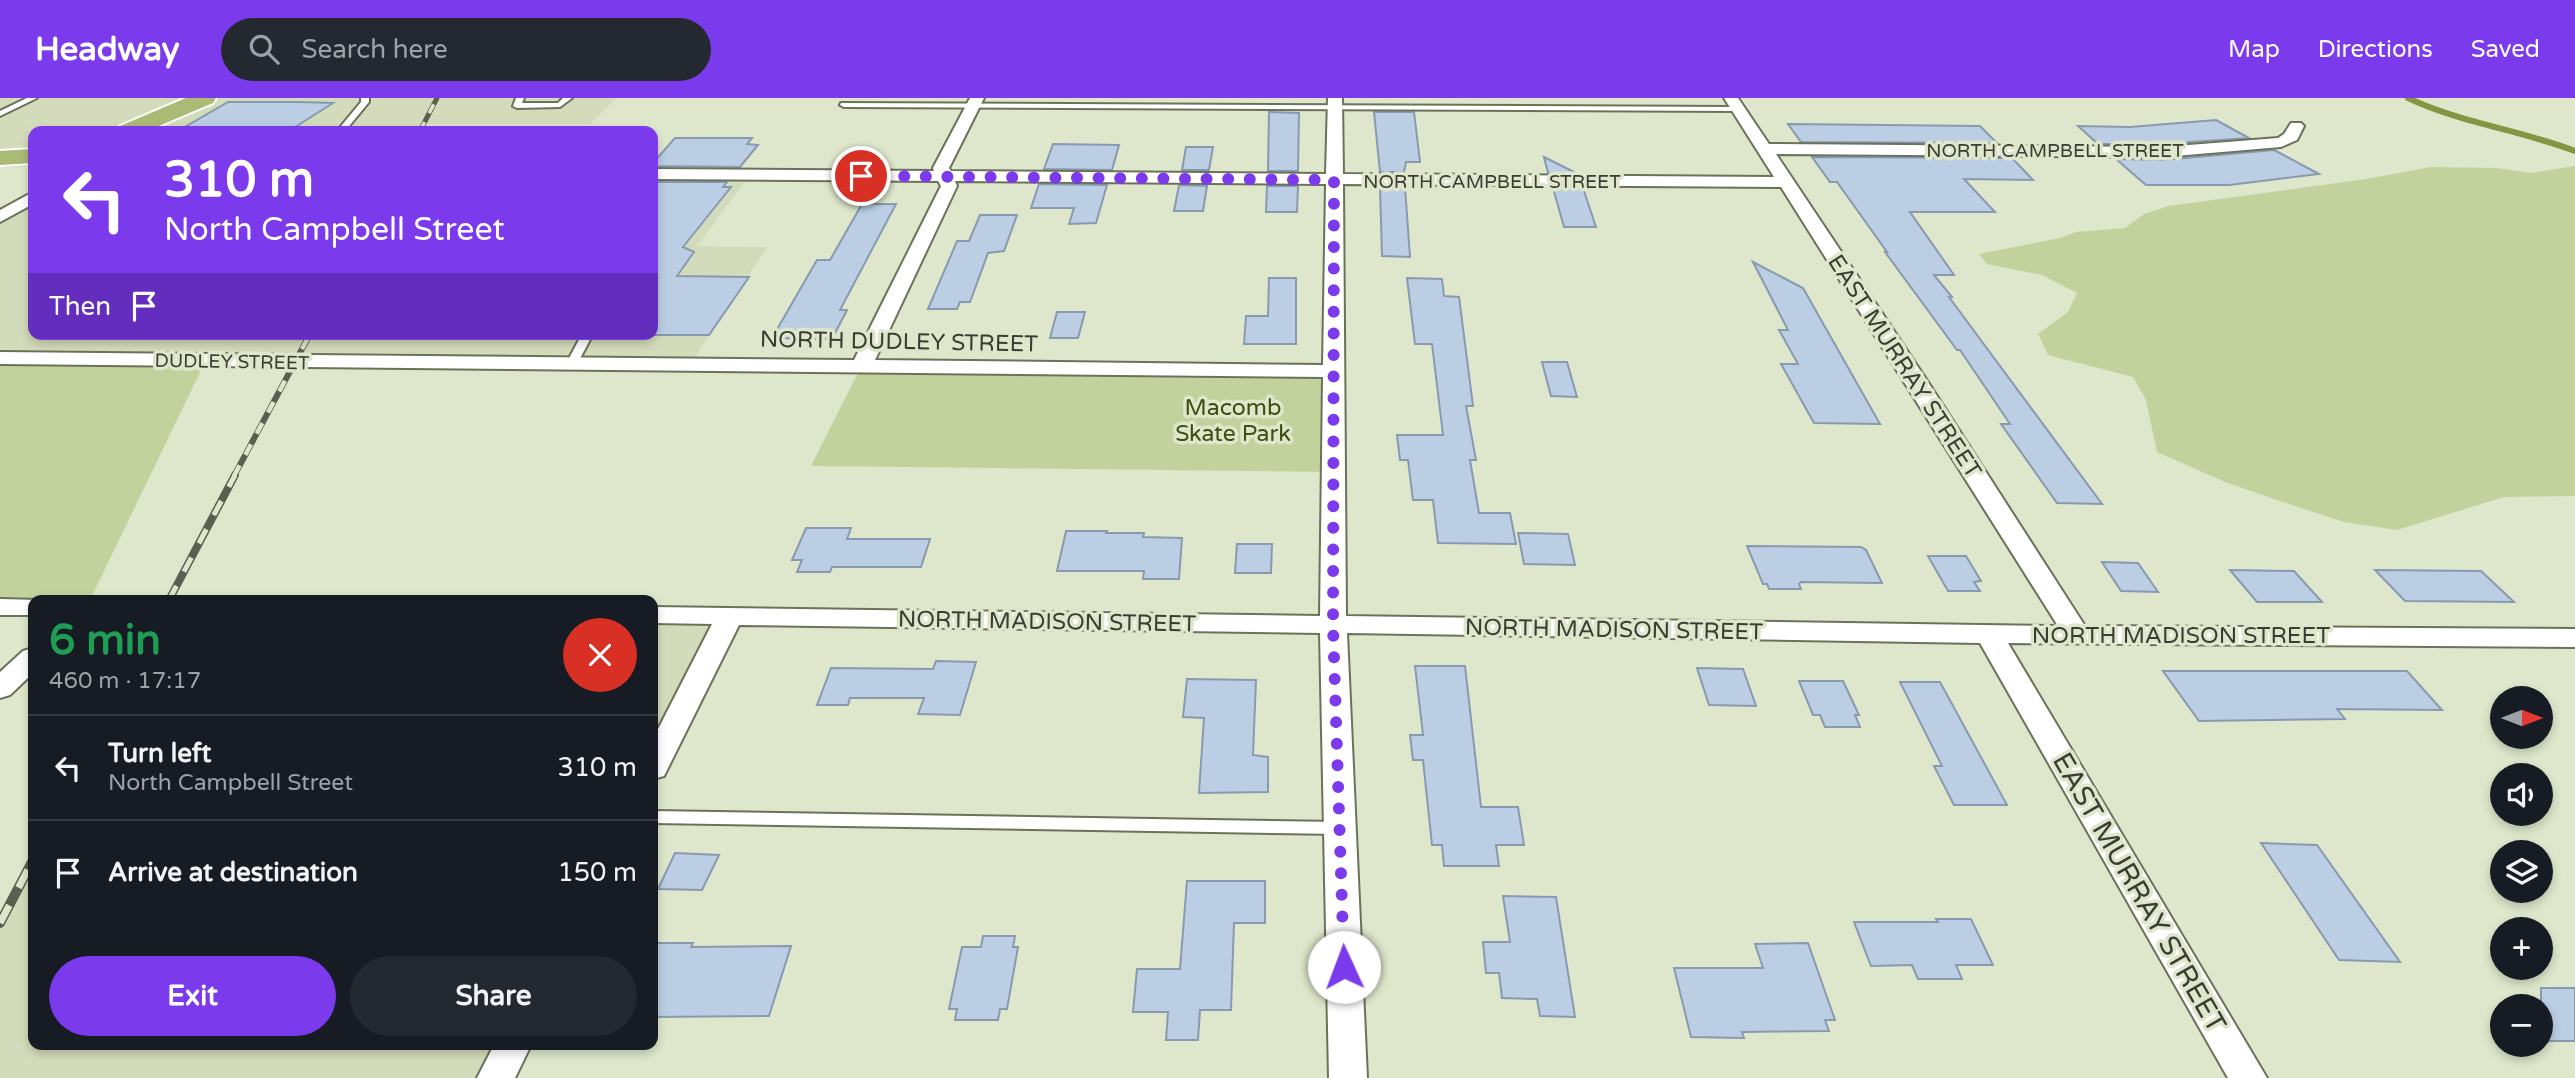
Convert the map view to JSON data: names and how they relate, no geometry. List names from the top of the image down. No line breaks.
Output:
{"streets":{"street":["NORTH CAMPBELL STREET","NORTH DUDLEY STREET","DUDLEY STREET","EAST MURRAY STREET","NORTH MADISON STREET"]},"crossings":[["NORTH CAMPBELL STREET","EAST MURRAY STREET"],["NORTH DUDLEY STREET","DUDLEY STREET"],["EAST MURRAY STREET","NORTH MADISON STREET"]],"parks":["Macomb Skate Park"],"north":"right","page":{"header":"Headway","search":"Search here","nav":["Map","Directions","Saved"],"turn":["310 m","North Campbell Street"],"then":"Then","heading":["6 min","460 m · 17:17"],"map_buttons":["+","−"],"list":[{"name":"Turn left","note":"North Campbell Street","value":"310 m"},{"name":"Arrive at destination","value":"150 m"}],"buttons":["Exit","Share"]}}
